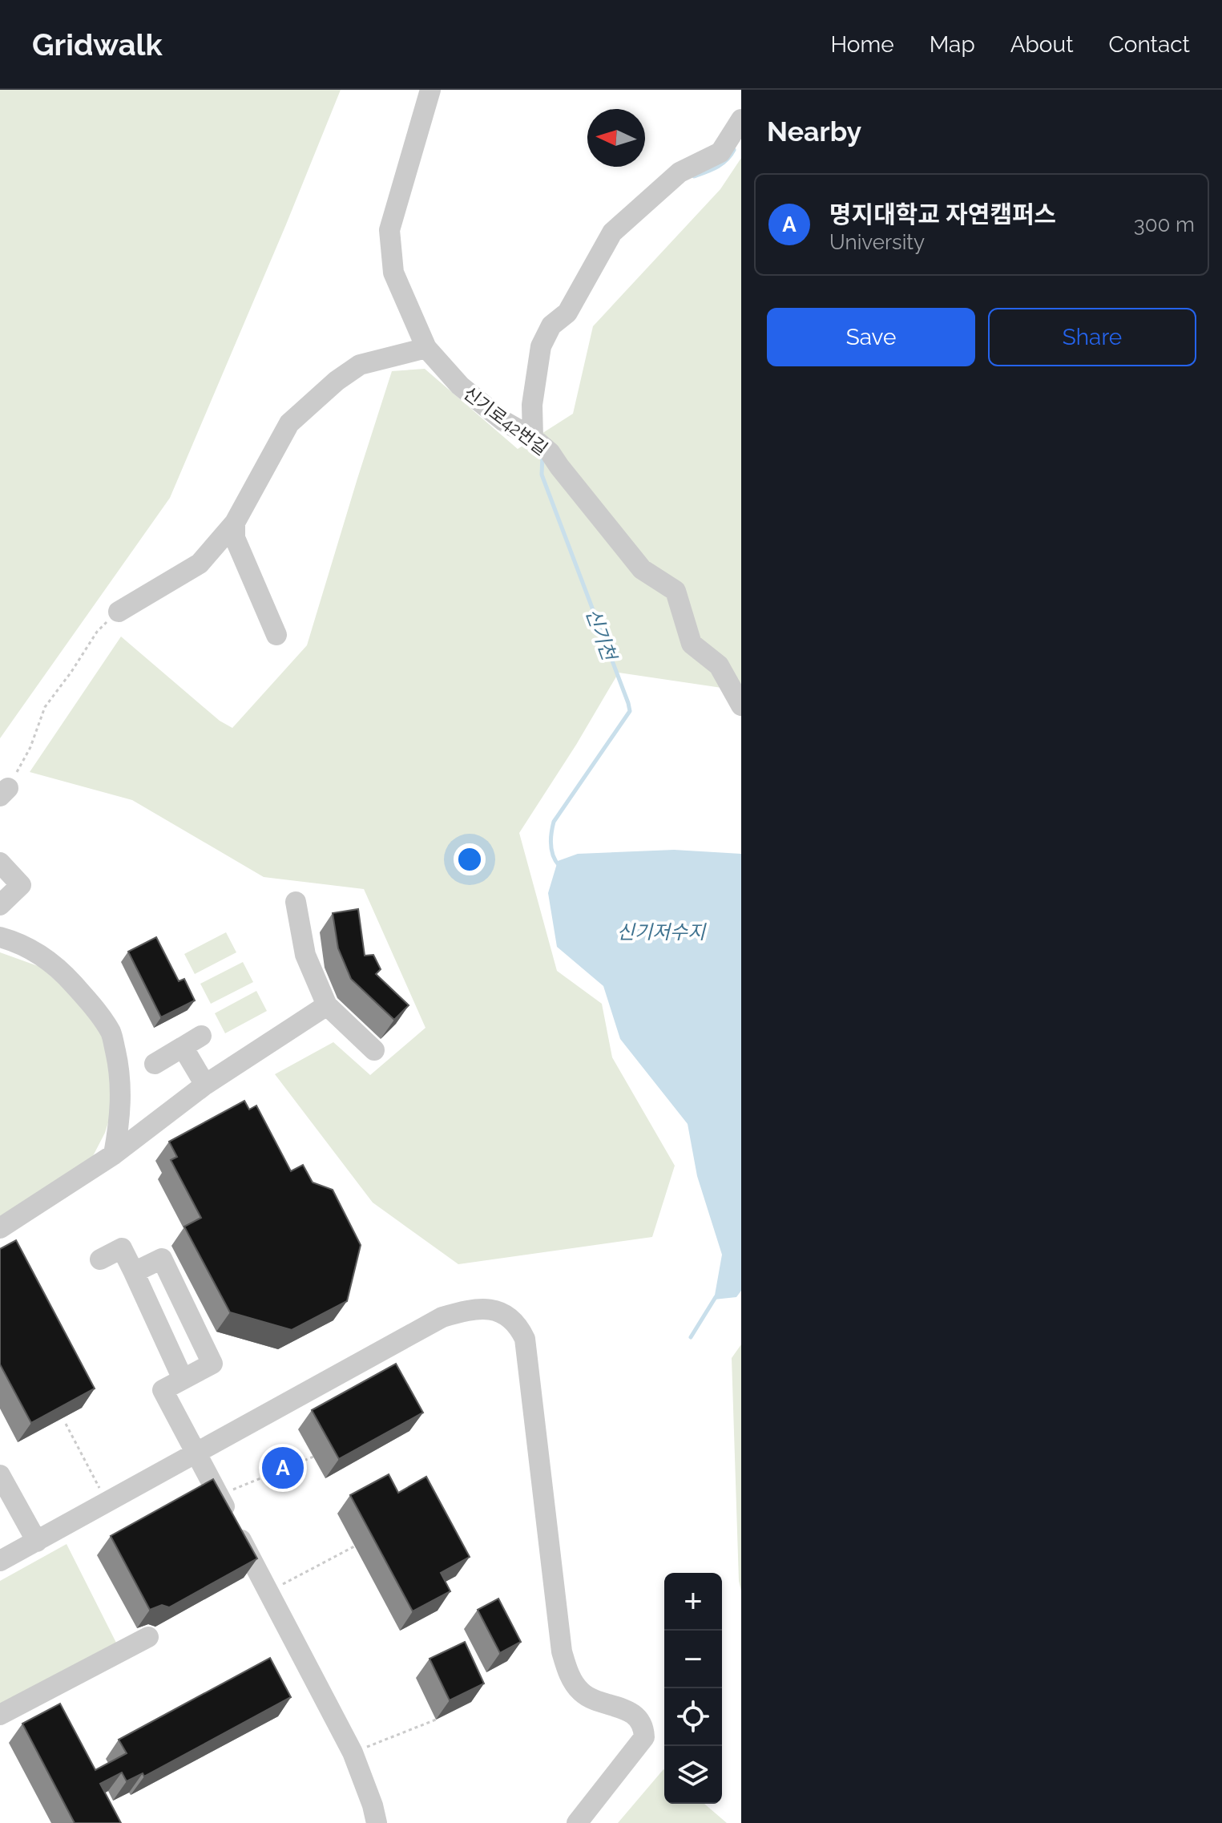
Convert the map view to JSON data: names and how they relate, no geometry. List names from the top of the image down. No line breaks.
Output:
{"streets":{"street":["신기로42번길"]},"water":["신기천","신기저수지"],"north":"left","page":{"header":"Gridwalk","nav":["Home","Map","About","Contact"],"heading":"Nearby","list":[{"mark":"A","name":"명지대학교 자연캠퍼스","note":"University","value":"300 m"}],"buttons":["Save","Share"],"pins":"A","map_buttons":["+","−"]}}
